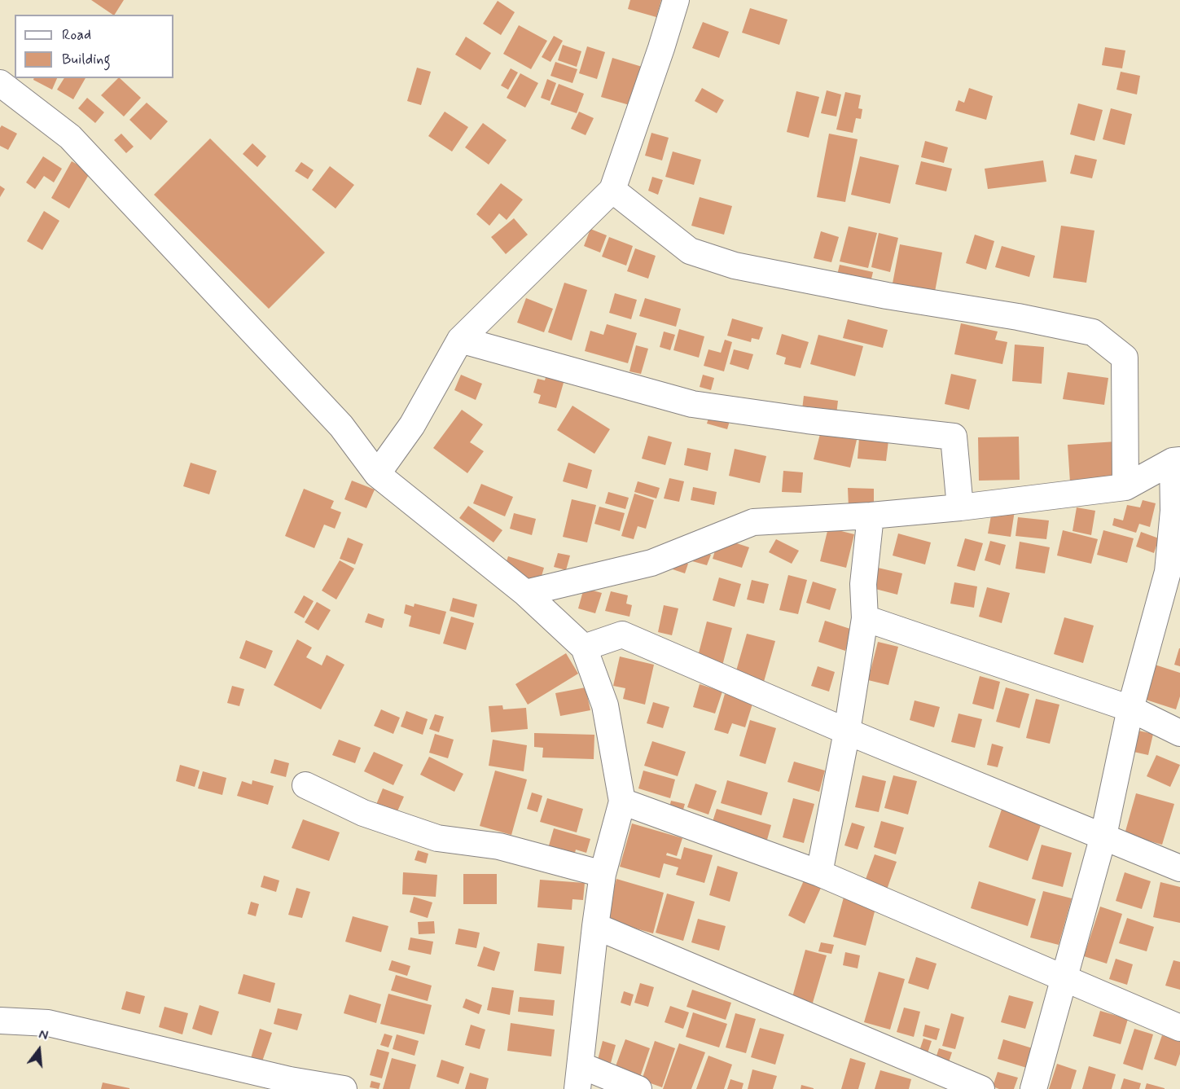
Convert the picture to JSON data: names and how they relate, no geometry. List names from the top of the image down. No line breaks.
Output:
{"legend":["Road","Building"],"north":"top"}
